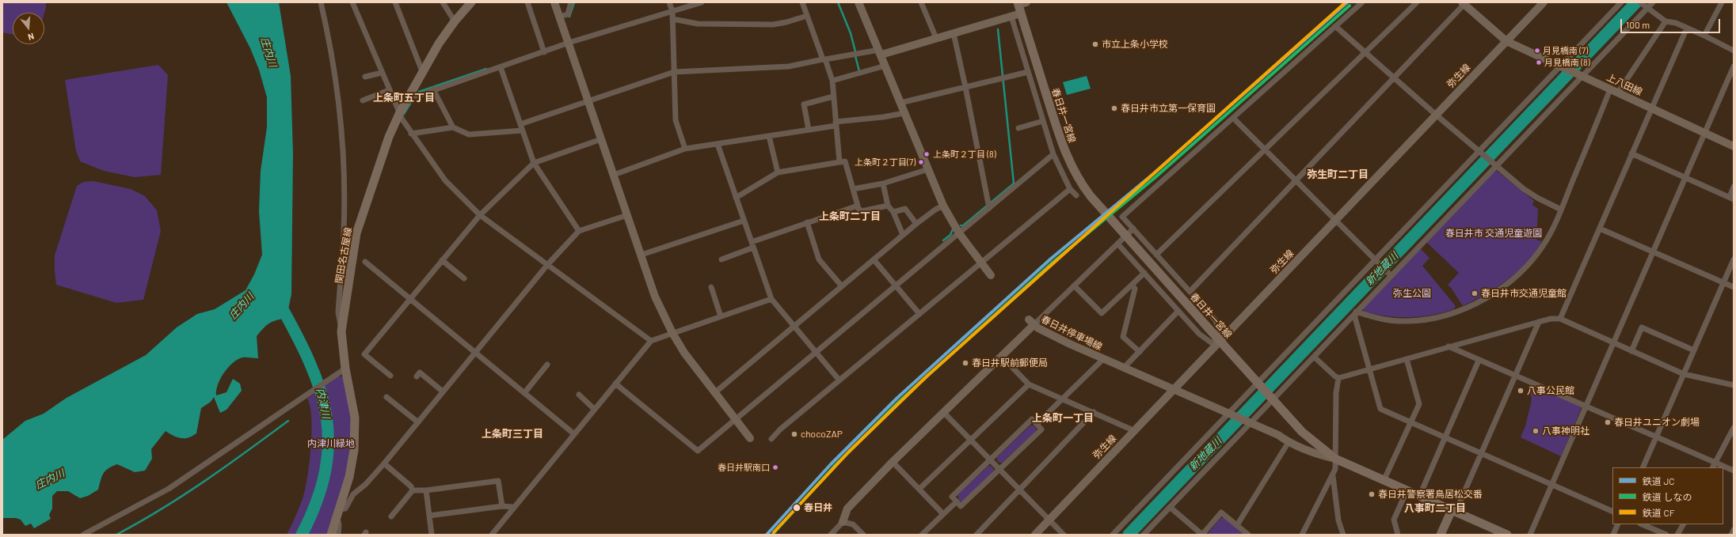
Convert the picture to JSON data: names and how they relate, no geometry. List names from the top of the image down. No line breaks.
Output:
{"streets":{"main road":["春日井一宮線","関田名古屋線"],"street":["弥生線","上八田線","春日井停車場線"]},"crossings":[["弥生線","上八田線"],["弥生線","春日井一宮線"],["弥生線","春日井停車場線"],["春日井一宮線","春日井停車場線"]],"districts":["上条町五丁目","弥生町二丁目","上条町二丁目","上条町一丁目","上条町三丁目","八事町二丁目"],"water":["庄内川","新地蔵川","内津川"],"parks":["春日井市 交通児童遊園","弥生公園","内津川緑地"],"places":["市立上条小学校","月見橋南 (7)","月見橋南 (8)","春日井市立第一保育園","上条町２丁目 (8)","上条町２丁目(7)","春日井市交通児童館","春日井駅前郵便局","八事公民館","春日井ユニオン劇場","八事神明社","chocoZAP","春日井駅南口","春日井警察署鳥居松交番","春日井"],"lines":["rail line JC","rail line CF","rail line しなの"],"legend":["鉄道 JC","鉄道 しなの","鉄道 CF"],"scale_bar":"100 m","north":"bottom"}
